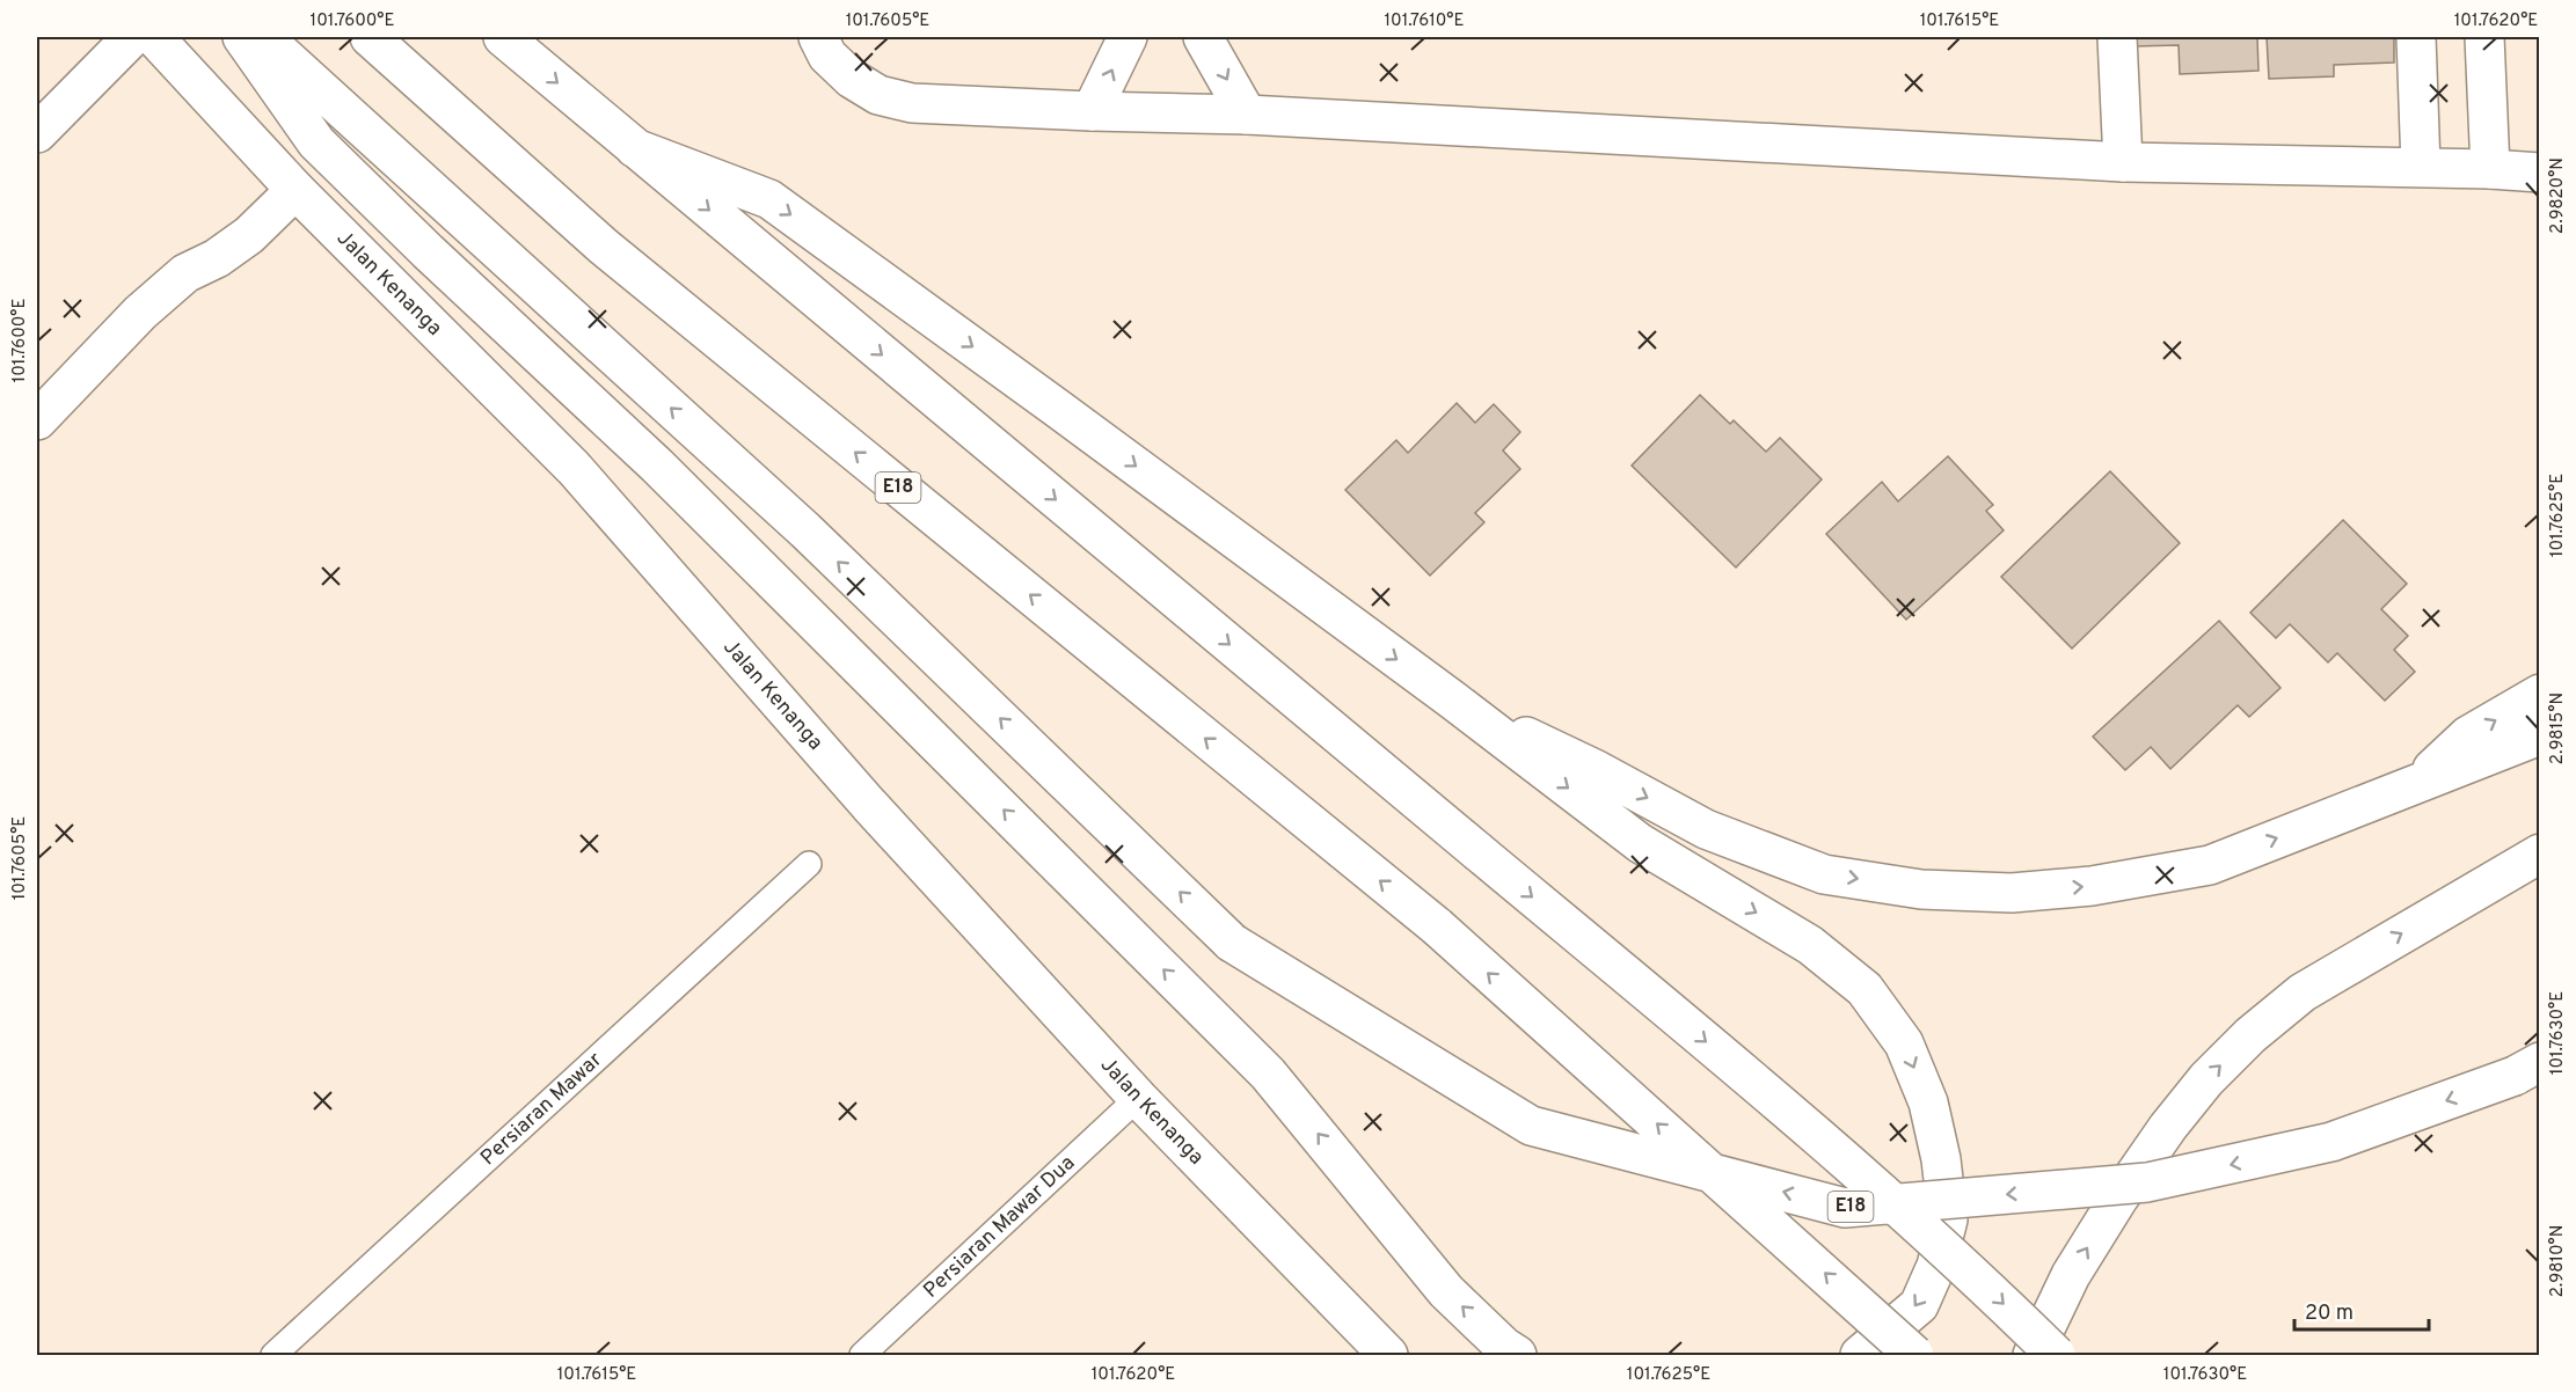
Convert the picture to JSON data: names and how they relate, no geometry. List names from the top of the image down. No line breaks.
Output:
{"streets":{"main road":["Jalan Kenanga","E18"],"lane":["Persiaran Mawar","Persiaran Mawar Dua"]},"crossings":[["Jalan Kenanga","Persiaran Mawar Dua"]],"scale_bar":"20 m","coordinates":["101.7600°E","101.7605°E","101.7610°E","101.7615°E","101.7620°E","2.9820°N","101.7625°E","2.9815°N","101.7630°E","2.9810°N"]}
